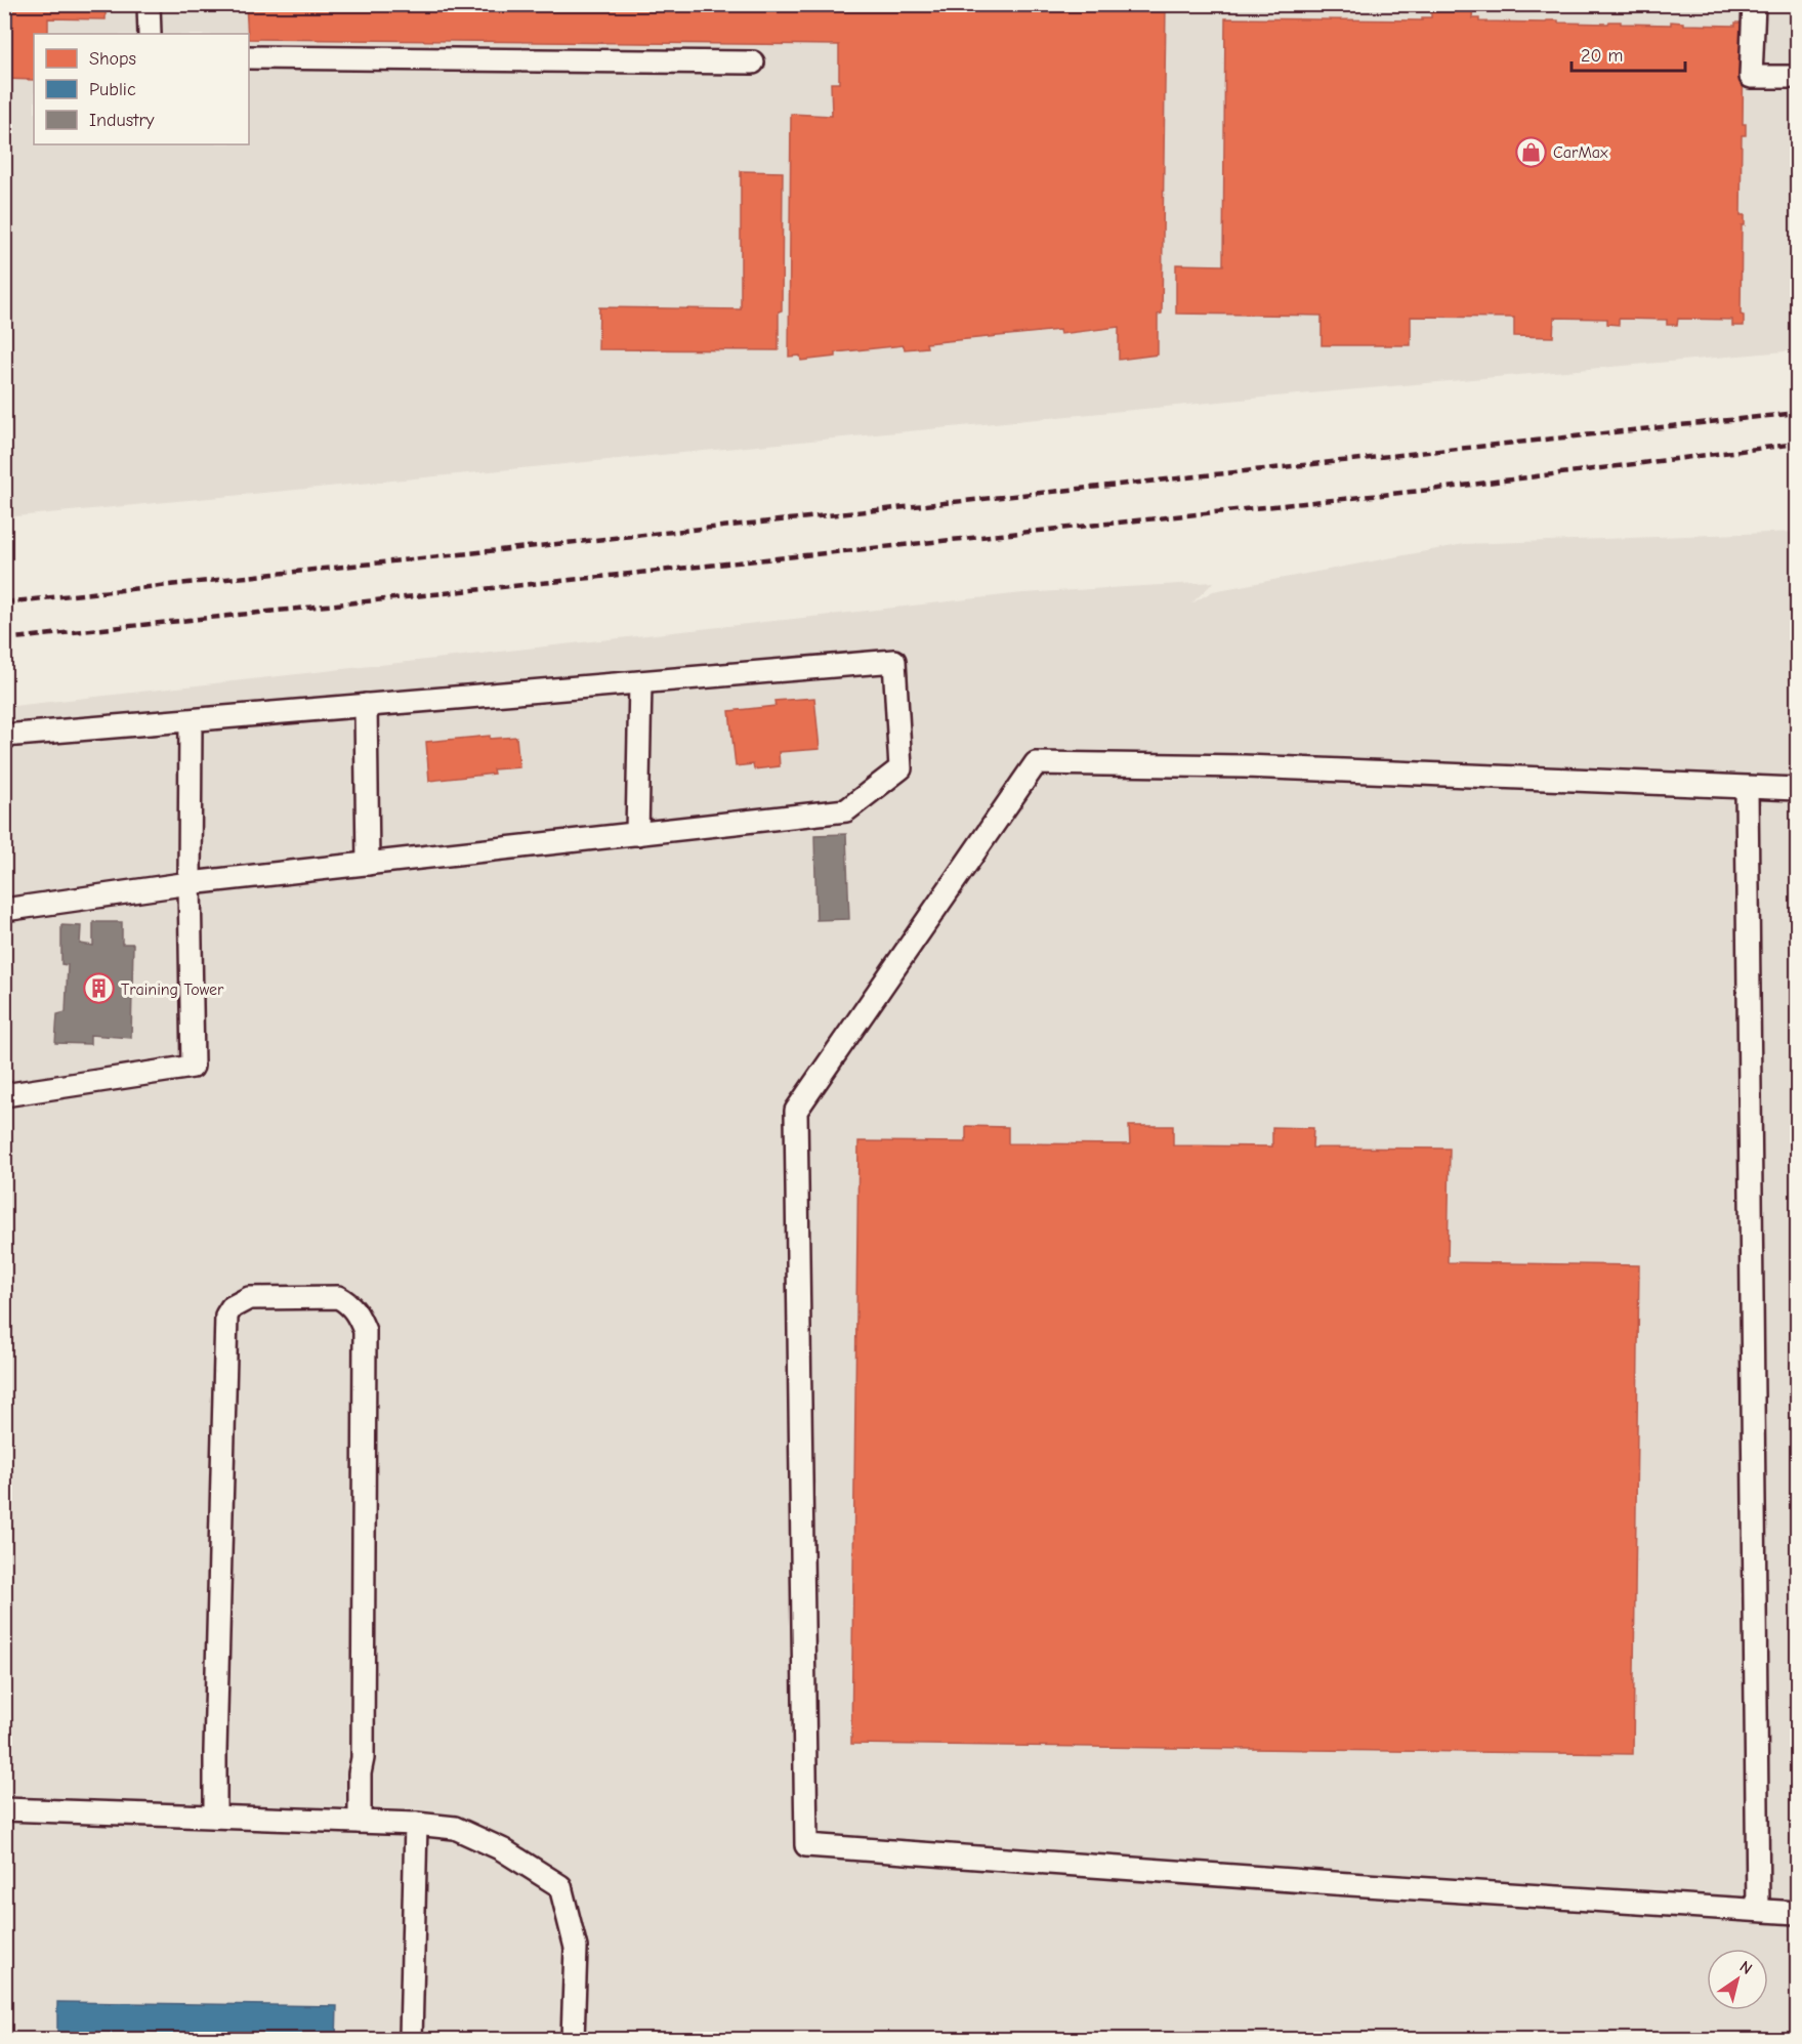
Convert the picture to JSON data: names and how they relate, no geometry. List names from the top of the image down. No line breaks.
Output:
{"places":{"shop":["CarMax"],"building":["Training Tower"]},"legend":["Shops","Public","Industry"],"scale_bar":"20 m","north":"top right"}
